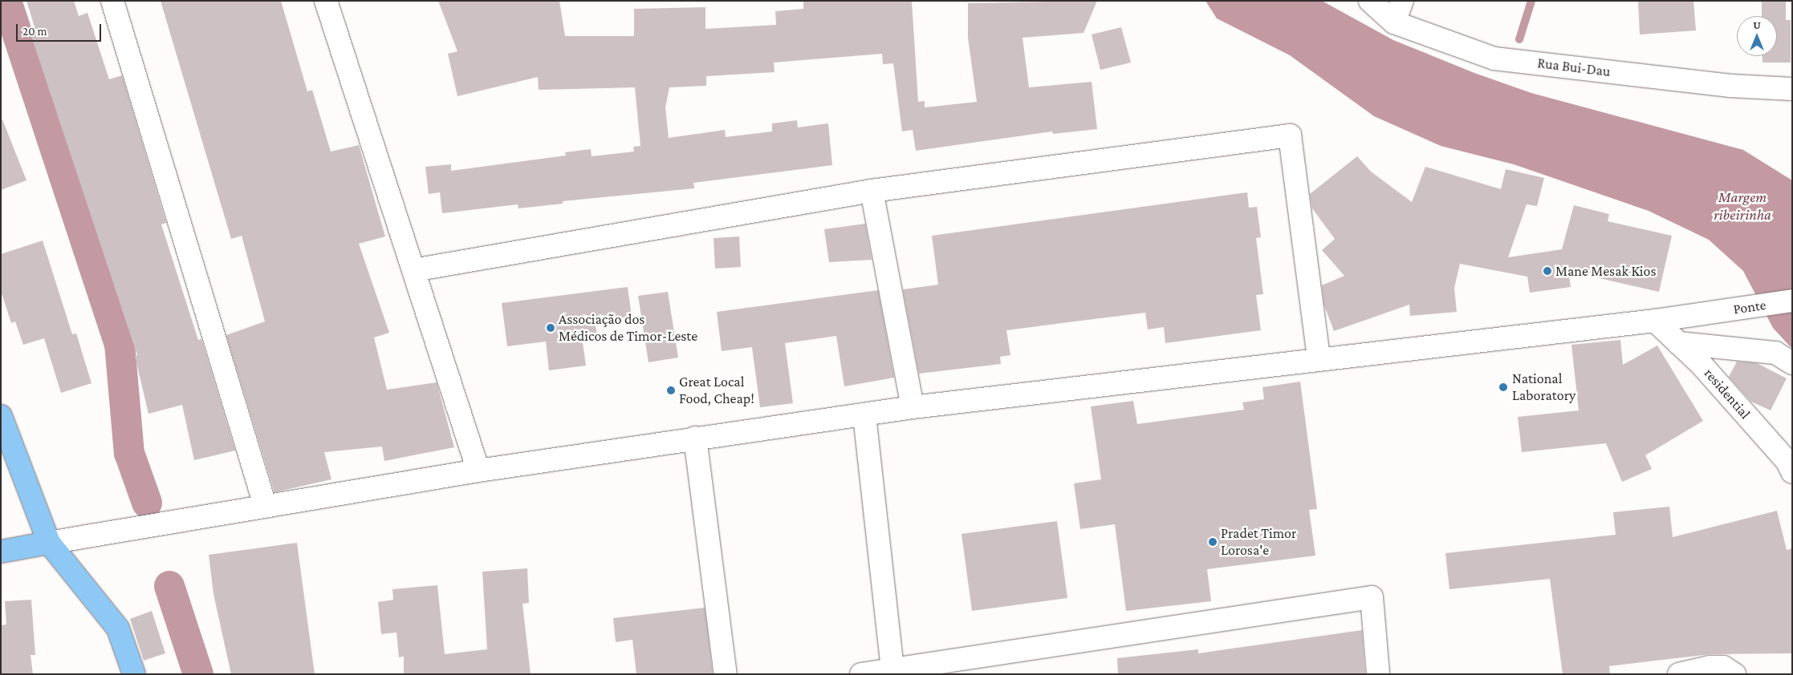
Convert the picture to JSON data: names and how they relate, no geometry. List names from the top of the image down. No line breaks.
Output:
{"streets":{"street":["Rua Bui-Dau","Ponte","residential"]},"crossings":[["Ponte","residential"]],"water":["Margem ribeirinha"],"places":["Mane Mesak Kios","Associação dos Médicos de Timor-Leste","National Laboratory","Great Local Food, Cheap!","Pradet Timor Lorosa'e"],"scale_bar":"20 m","north":"top"}
